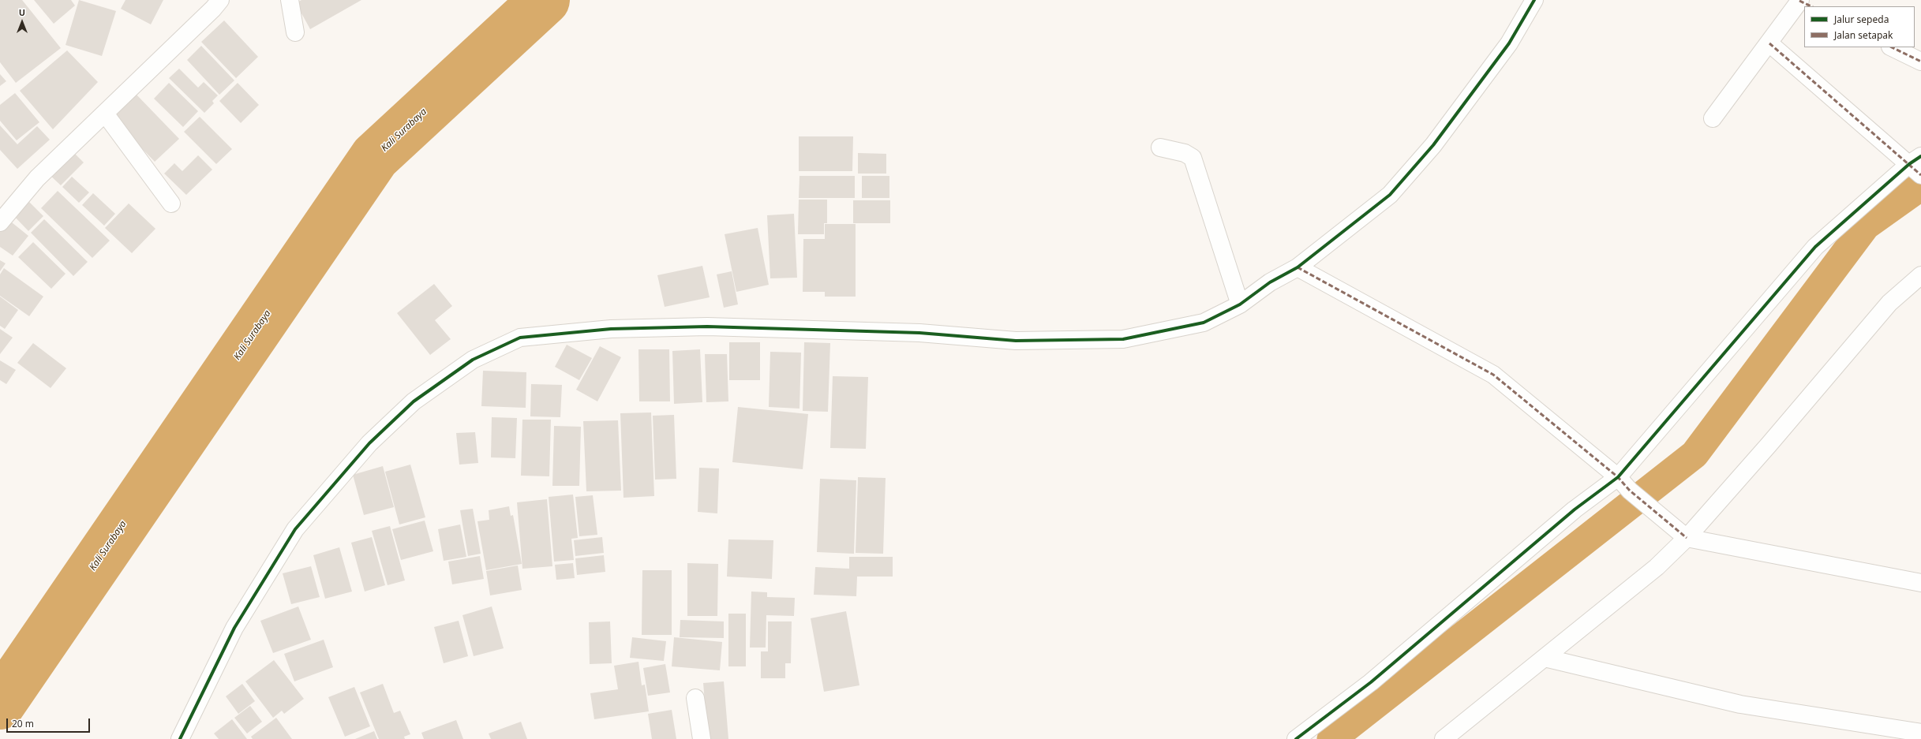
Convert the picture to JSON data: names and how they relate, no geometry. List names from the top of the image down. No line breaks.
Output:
{"water":["Kali Surabaya"],"legend":["Jalur sepeda","Jalan setapak"],"scale_bar":"20 m","north":"top"}
